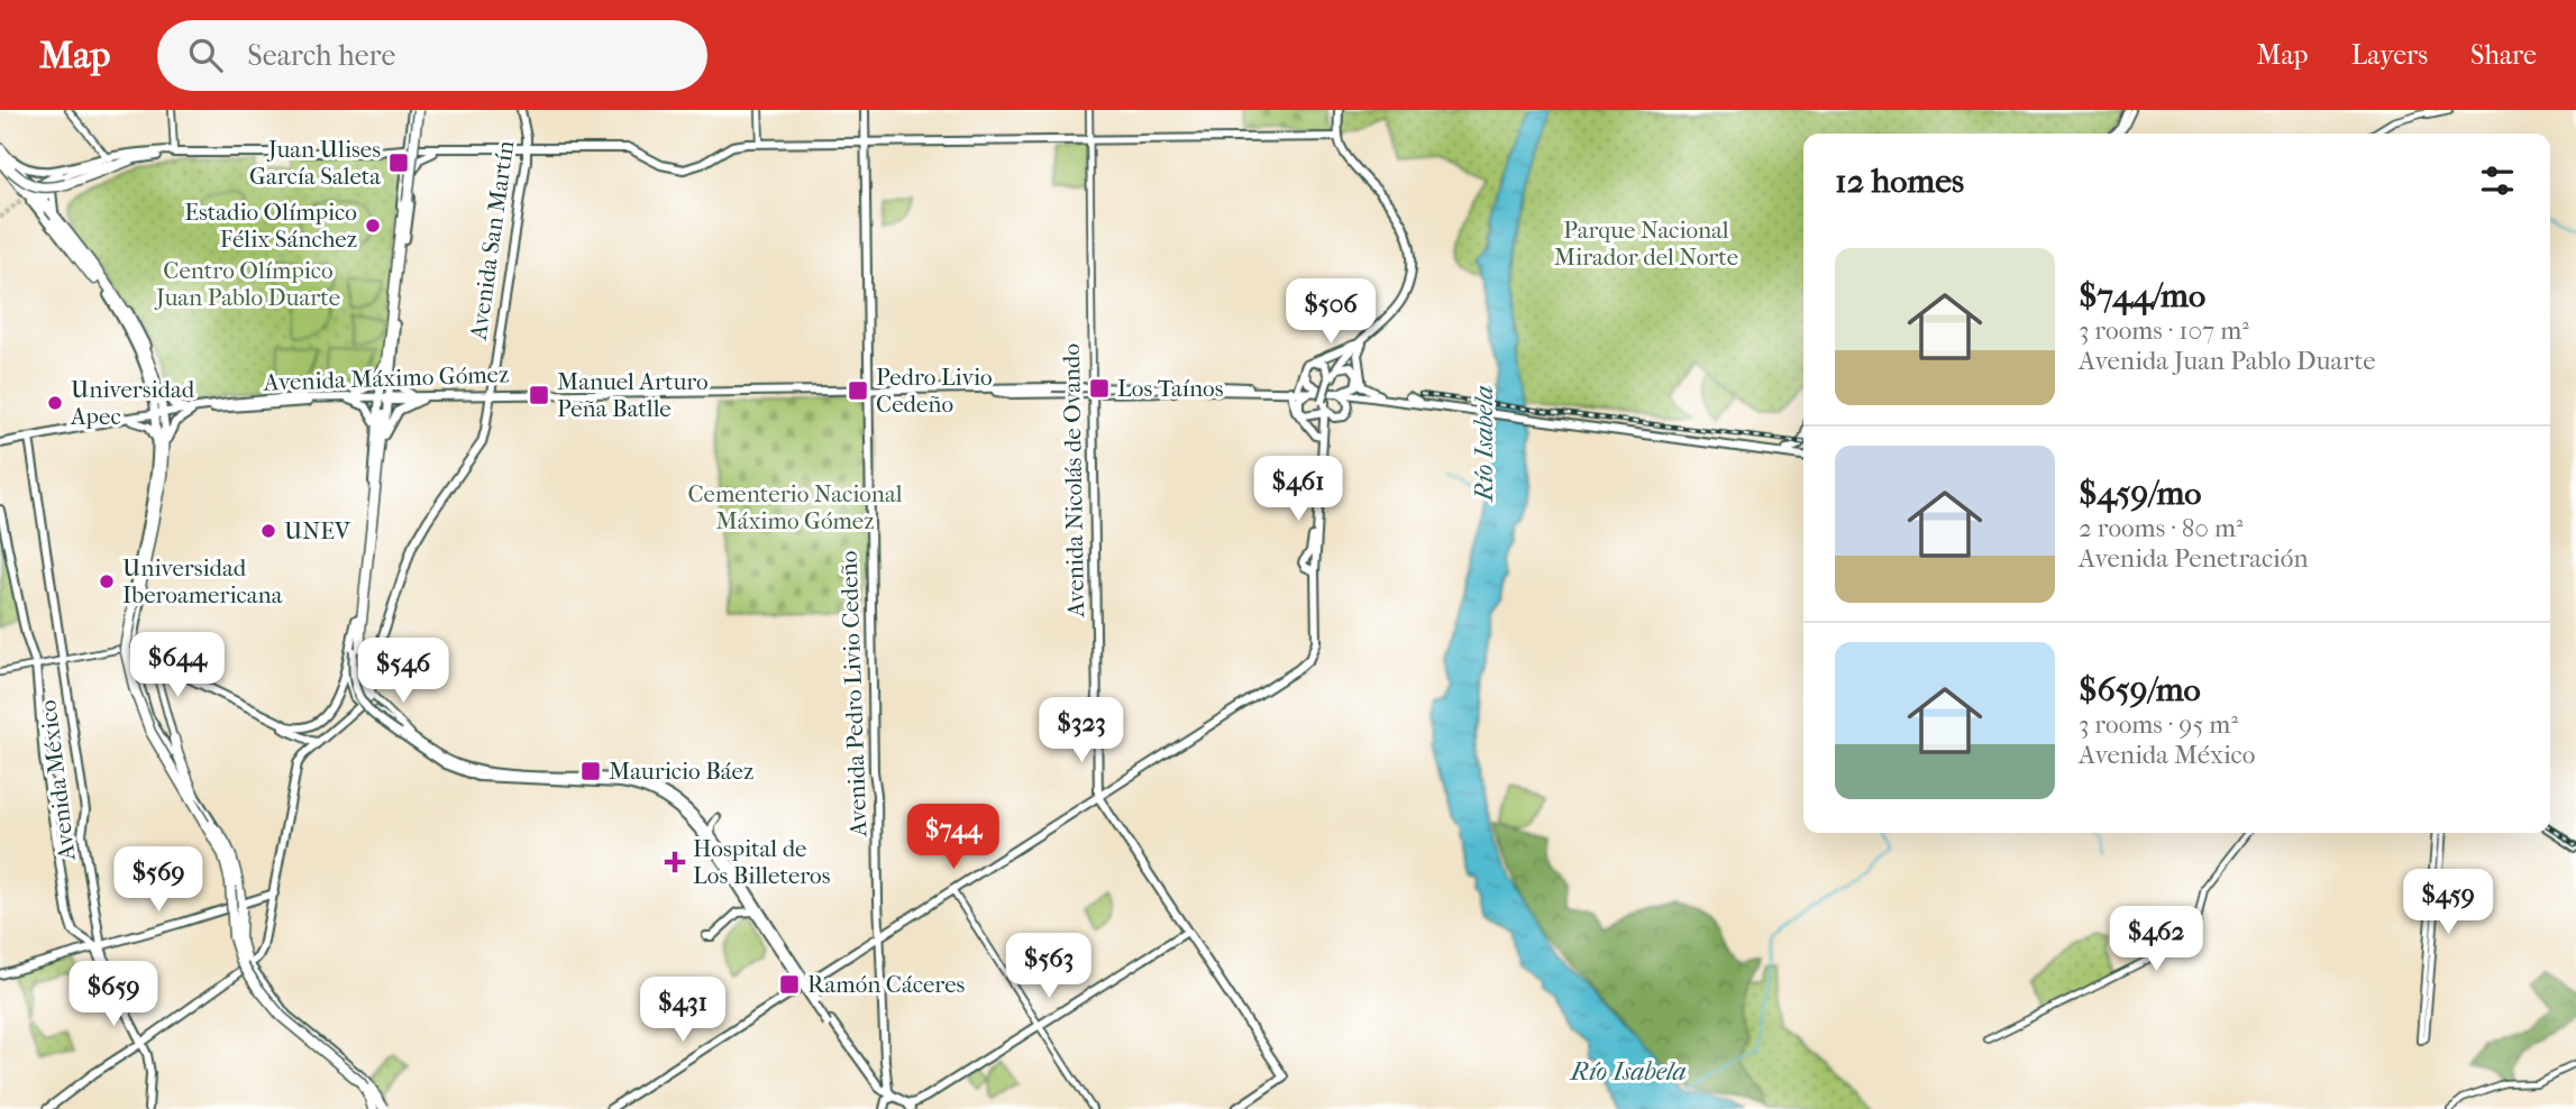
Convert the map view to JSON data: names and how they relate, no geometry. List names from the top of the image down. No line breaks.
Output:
{"streets":{"main road":["Avenida San Martín","Avenida Máximo Gómez","Avenida Nicolás de Ovando","Avenida Pedro Livio Cedeño","Avenida México"]},"crossings":[["Avenida San Martín","Avenida Máximo Gómez"],["Avenida Máximo Gómez","Avenida Pedro Livio Cedeño"],["Avenida Máximo Gómez","Avenida México"]],"water":["Río Isabela"],"parks":["Parque Nacional Mirador del Norte","Centro Olímpico Juan Pablo Duarte","Cementerio Nacional Máximo Gómez"],"places":{"transit":["Juan Ulises García Saleta","Los Taínos","Pedro Livio Cedeño","Manuel Arturo Peña Batlle","Mauricio Báez","Ramón Cáceres"],"other":["Estadio Olímpico Félix Sánchez","Universidad Apec","UNEV","Universidad Iberoamericana"],"health":["Hospital de Los Billeteros"]},"page":{"header":"Map","search":"Search here","nav":["Map","Layers","Share"],"heading":"12 homes","list":[{"name":"$744/mo","note":"3 rooms · 107 m² · Avenida Juan Pablo Duarte"},{"name":"$459/mo","note":"2 rooms · 80 m² · Avenida Penetración"},{"name":"$659/mo","note":"3 rooms · 95 m² · Avenida México"}],"price":["$506","$461","$644","$546","$323","$744","$569","$459","$462","$563","$659","$431"]}}
